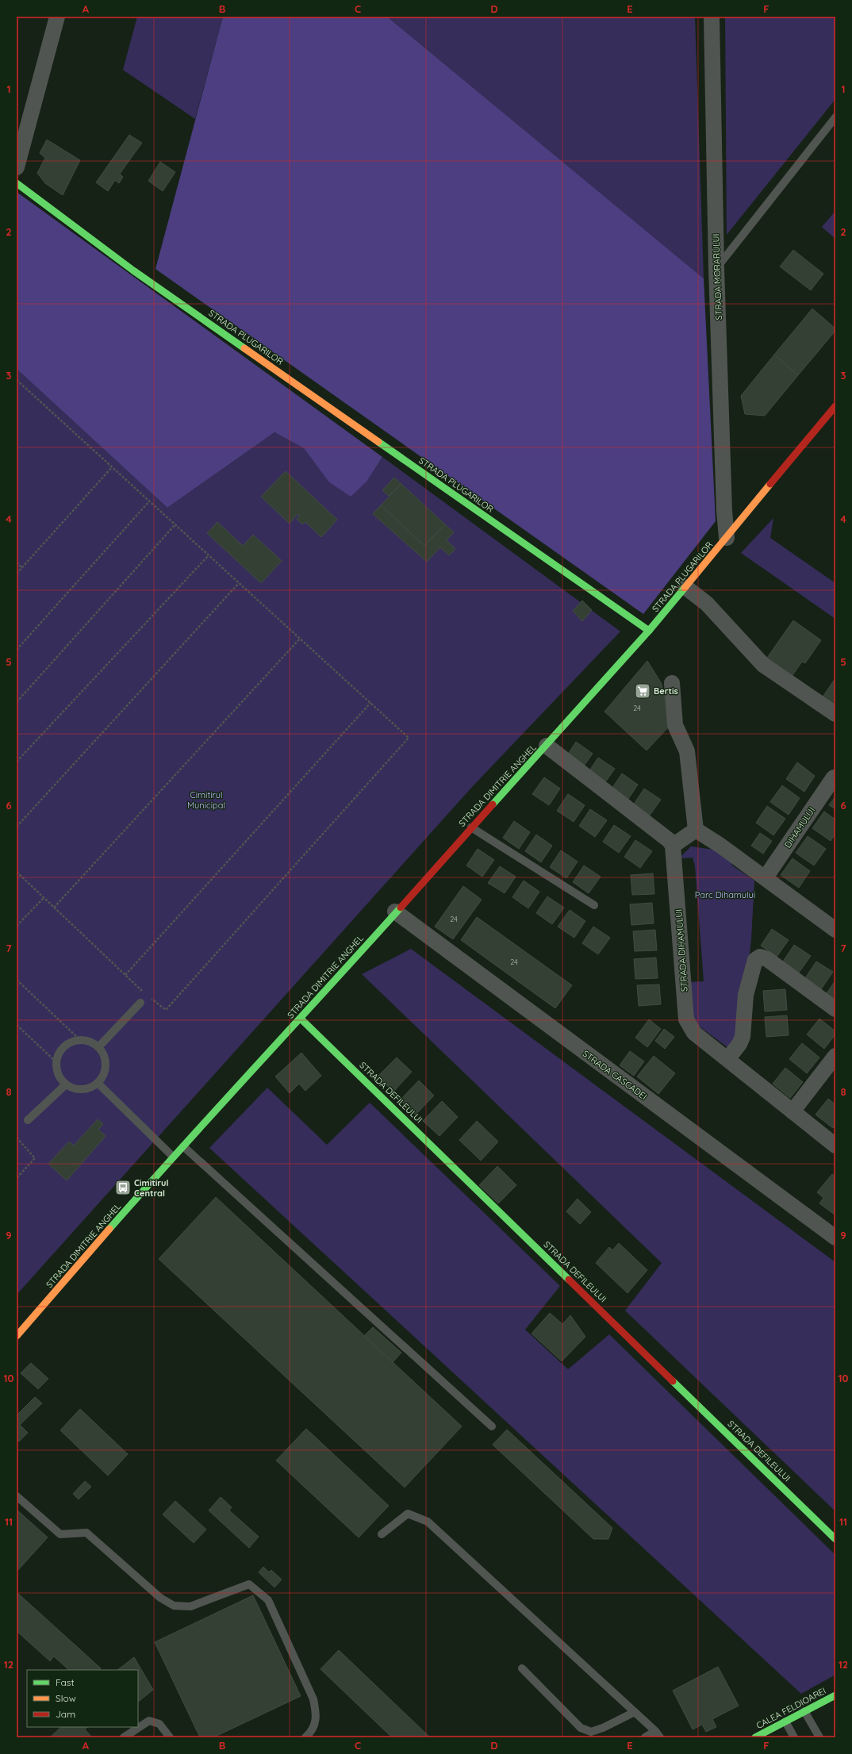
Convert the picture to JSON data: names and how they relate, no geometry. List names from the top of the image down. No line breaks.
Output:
{"streets":{"street":["STRADA MORARULUI","STRADA PLUGARILOR","STRADA DIMITRIE ANGHEL","DIHAMULUI","STRADA DIHAMULUI","STRADA CASCADEI","STRADA DEFILEULUI","CALEA FELDIOAREI"]},"crossings":[["STRADA MORARULUI","STRADA PLUGARILOR"],["STRADA PLUGARILOR","STRADA DIMITRIE ANGHEL"],["STRADA DIMITRIE ANGHEL","STRADA CASCADEI"],["STRADA DIMITRIE ANGHEL","STRADA DEFILEULUI"]],"parks":["Cimitirul Municipal","Parc Dihamului"],"places":{"supermarket":["Bertis"],"bus stop":["Cimitirul Central"]},"house_numbers":["24","24","24"],"legend":["Fast","Slow","Jam"],"grid":{"columns":["A","B","C","D","E","F"],"rows":["1","2","3","4","5","6","7","8","9","10","11","12"]}}
